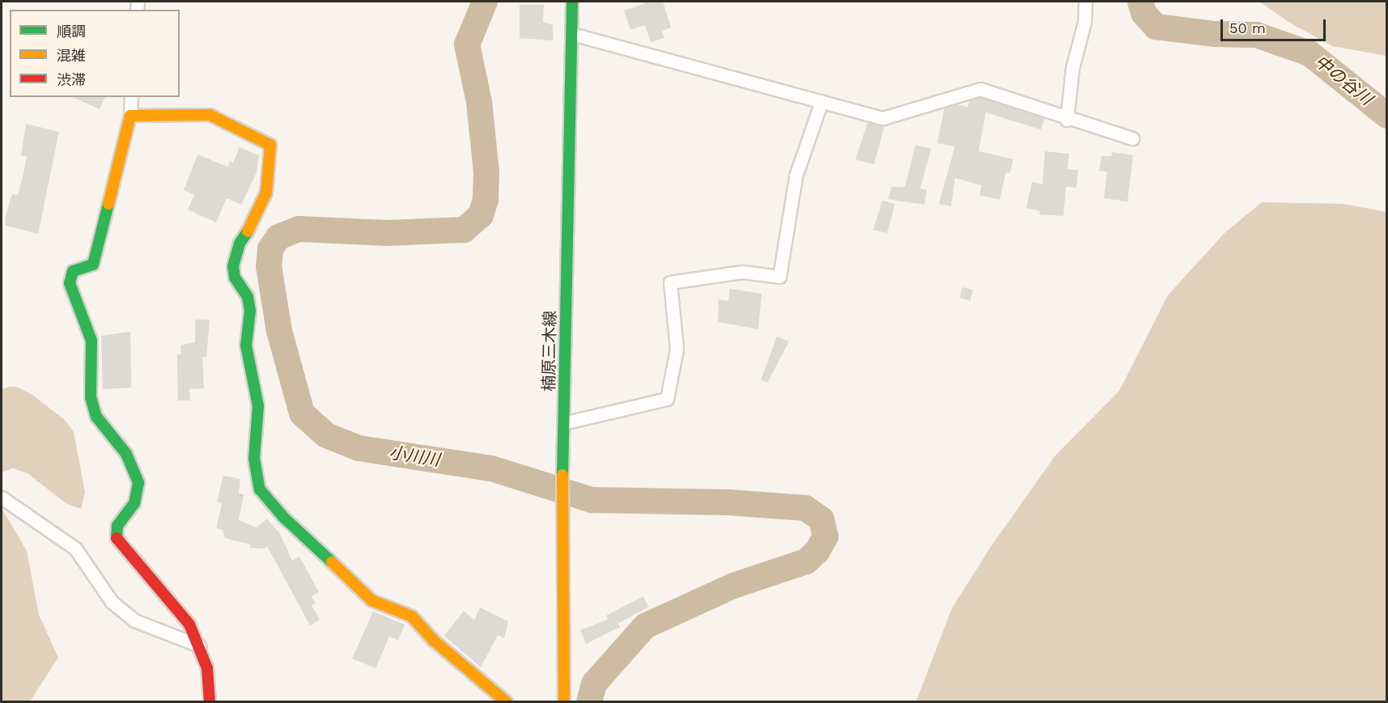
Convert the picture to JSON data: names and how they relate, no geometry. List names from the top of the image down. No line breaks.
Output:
{"streets":{"street":["楠原三木線"]},"water":["中の谷川","小川川"],"legend":["順調","混雑","渋滞"],"scale_bar":"50 m"}
